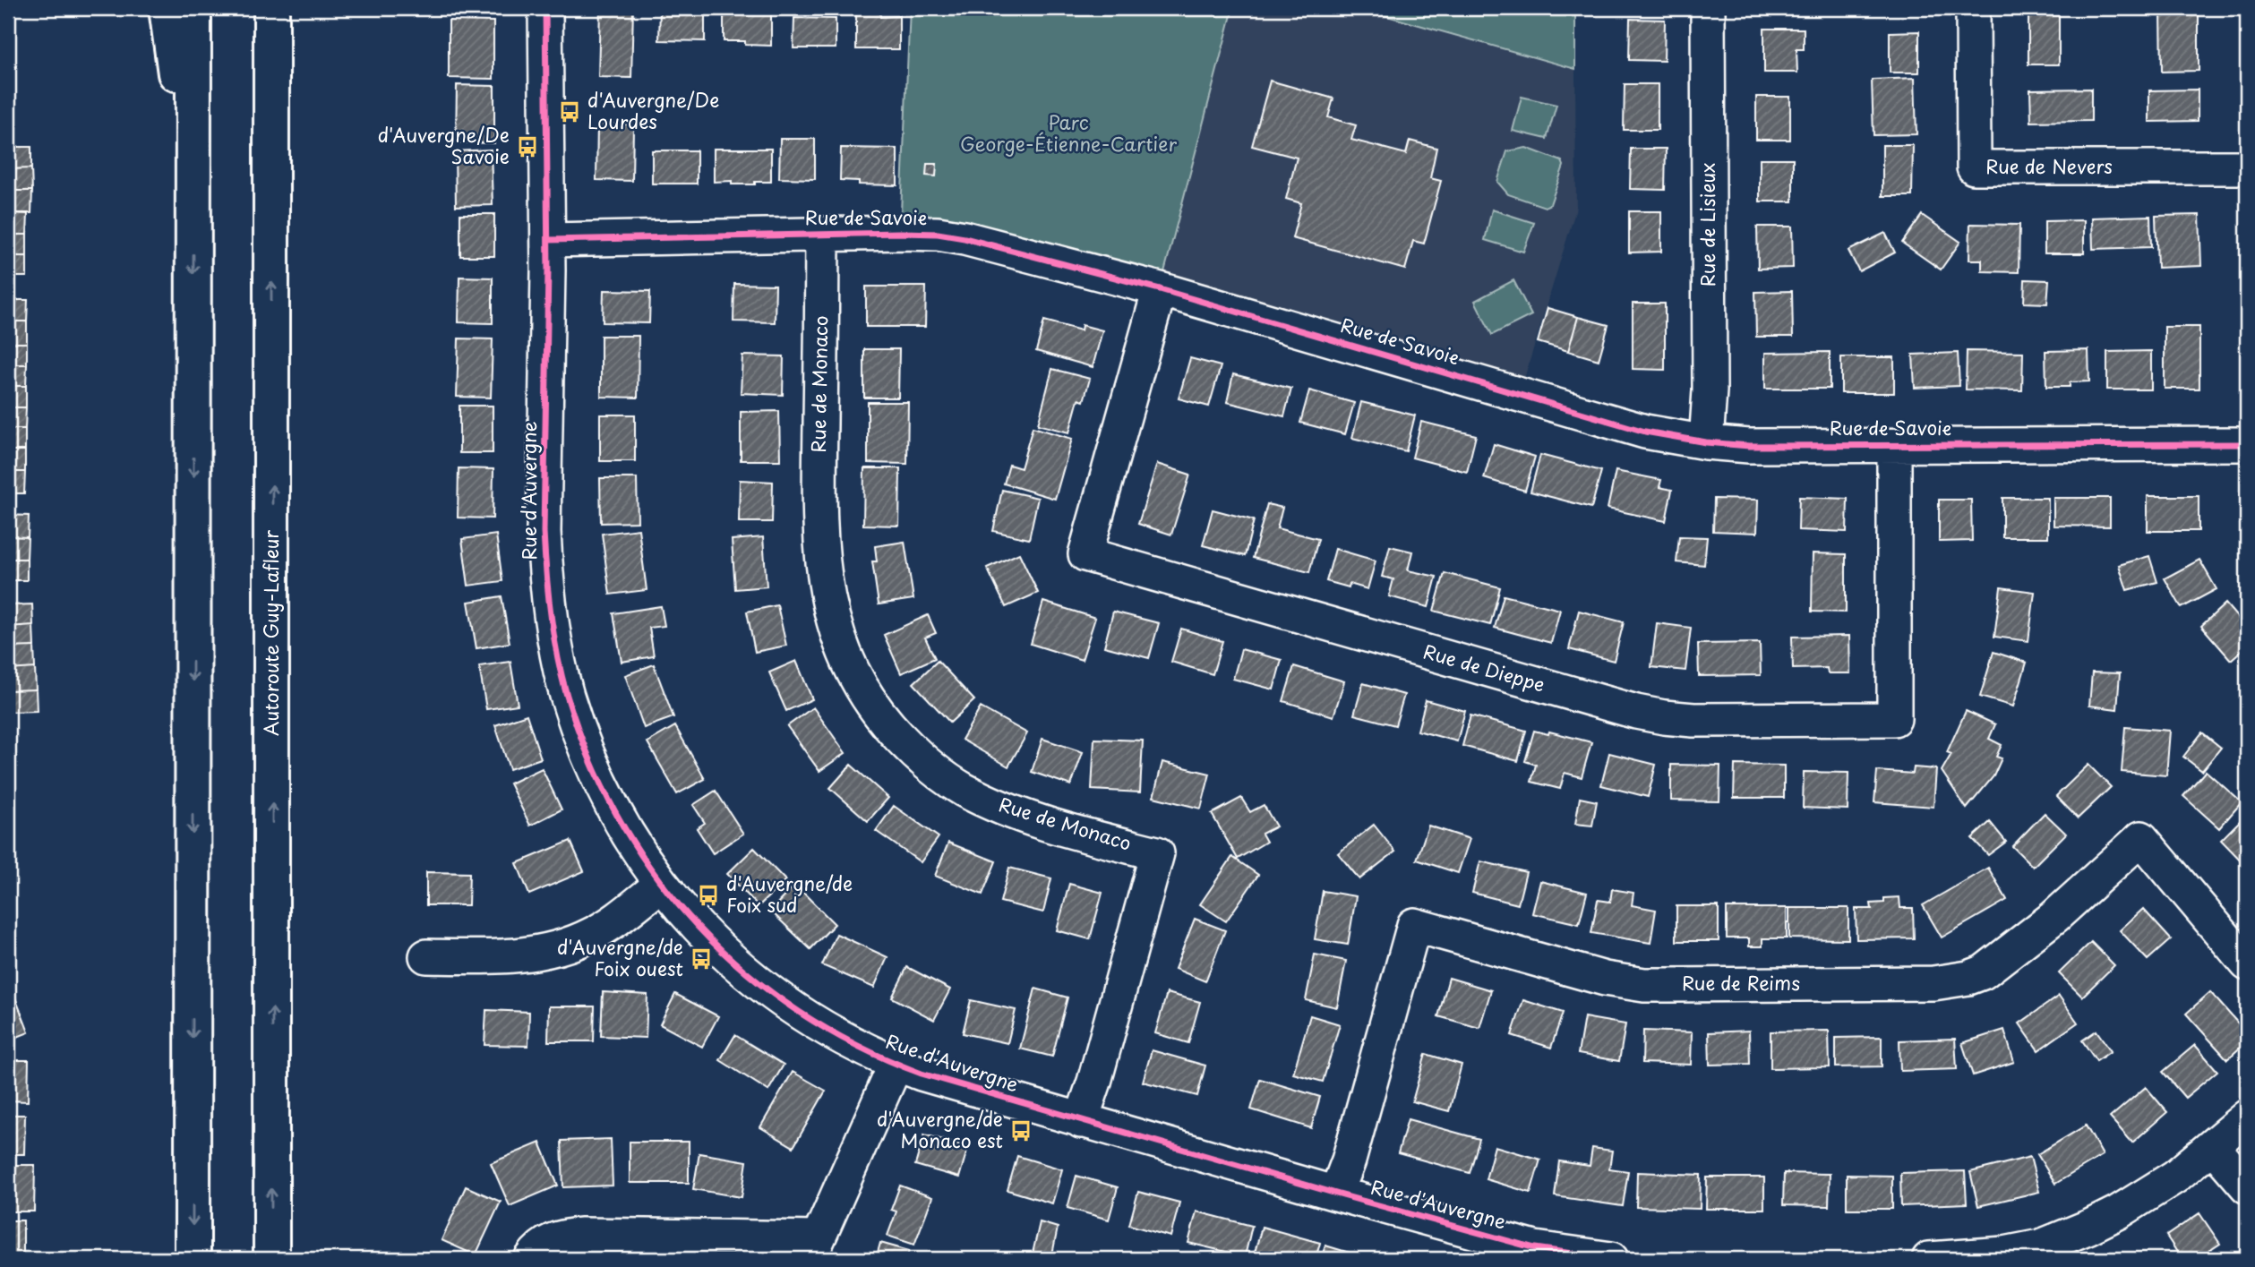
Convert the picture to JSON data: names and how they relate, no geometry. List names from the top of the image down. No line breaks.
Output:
{"streets":{"highway":["Autoroute Guy-Lafleur"],"street":["Rue de Nevers","Rue de Savoie","Rue de Lisieux","Rue de Monaco","Rue d'Auvergne","Rue de Dieppe","Rue de Reims"]},"crossings":[["Rue de Savoie","Rue de Lisieux"],["Rue de Savoie","Rue de Monaco"],["Rue de Savoie","Rue d'Auvergne"],["Rue de Savoie","Rue de Dieppe"],["Rue de Monaco","Rue d'Auvergne"],["Rue d'Auvergne","Rue de Reims"]],"parks":["Parc George-Étienne-Cartier"],"places":{"bus stop":["d'Auvergne/De Lourdes","d'Auvergne/De Savoie","d'Auvergne/de Foix sud","d'Auvergne/de Foix ouest","d'Auvergne/de Monaco est"]}}
